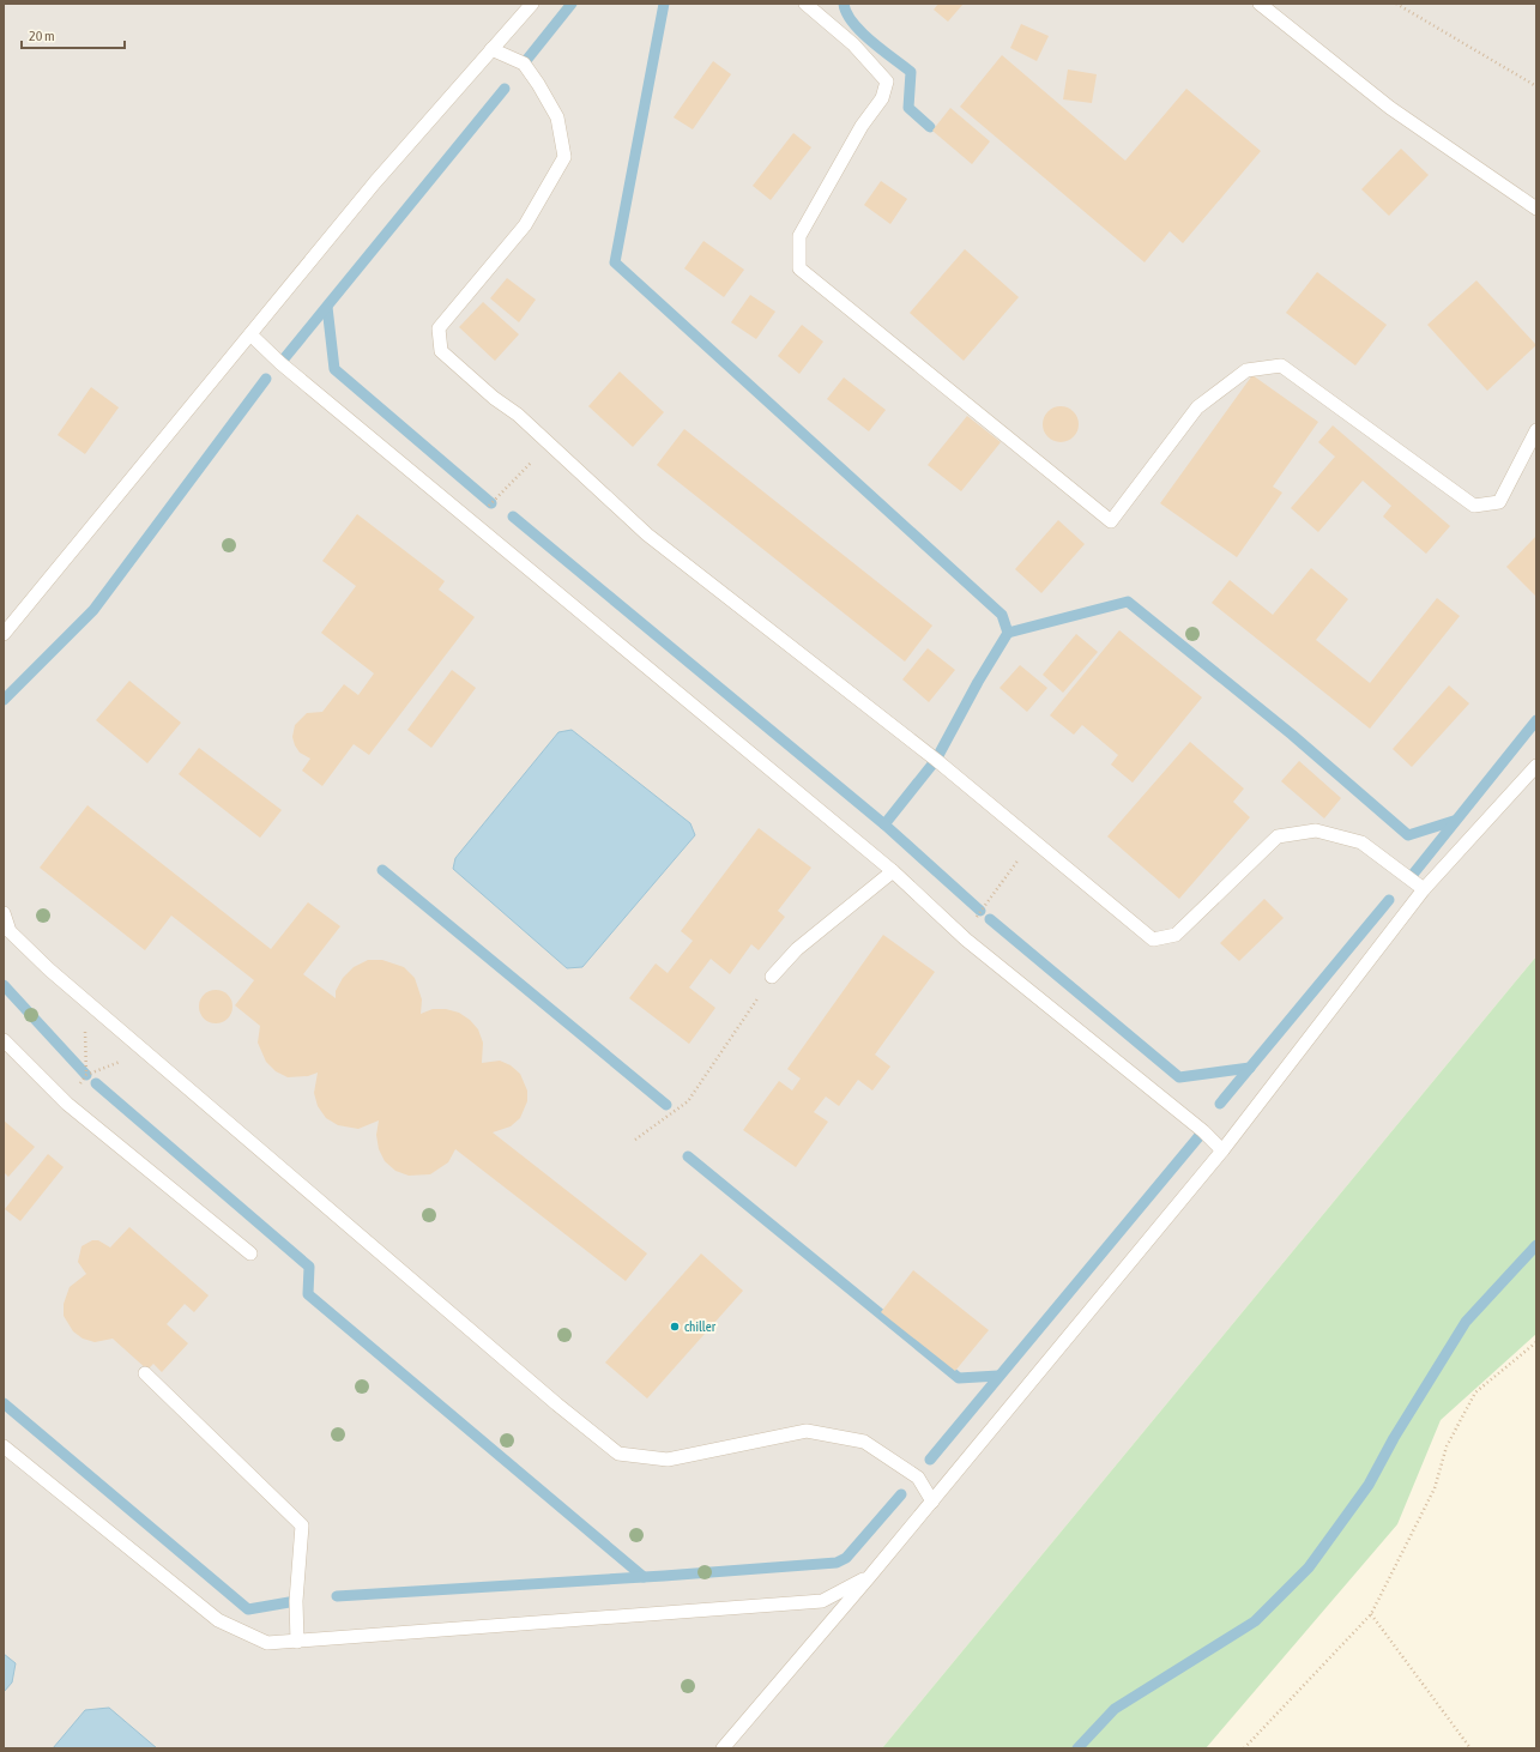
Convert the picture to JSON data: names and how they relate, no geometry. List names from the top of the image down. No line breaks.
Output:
{"places":["chiller"],"scale_bar":"20 m"}
